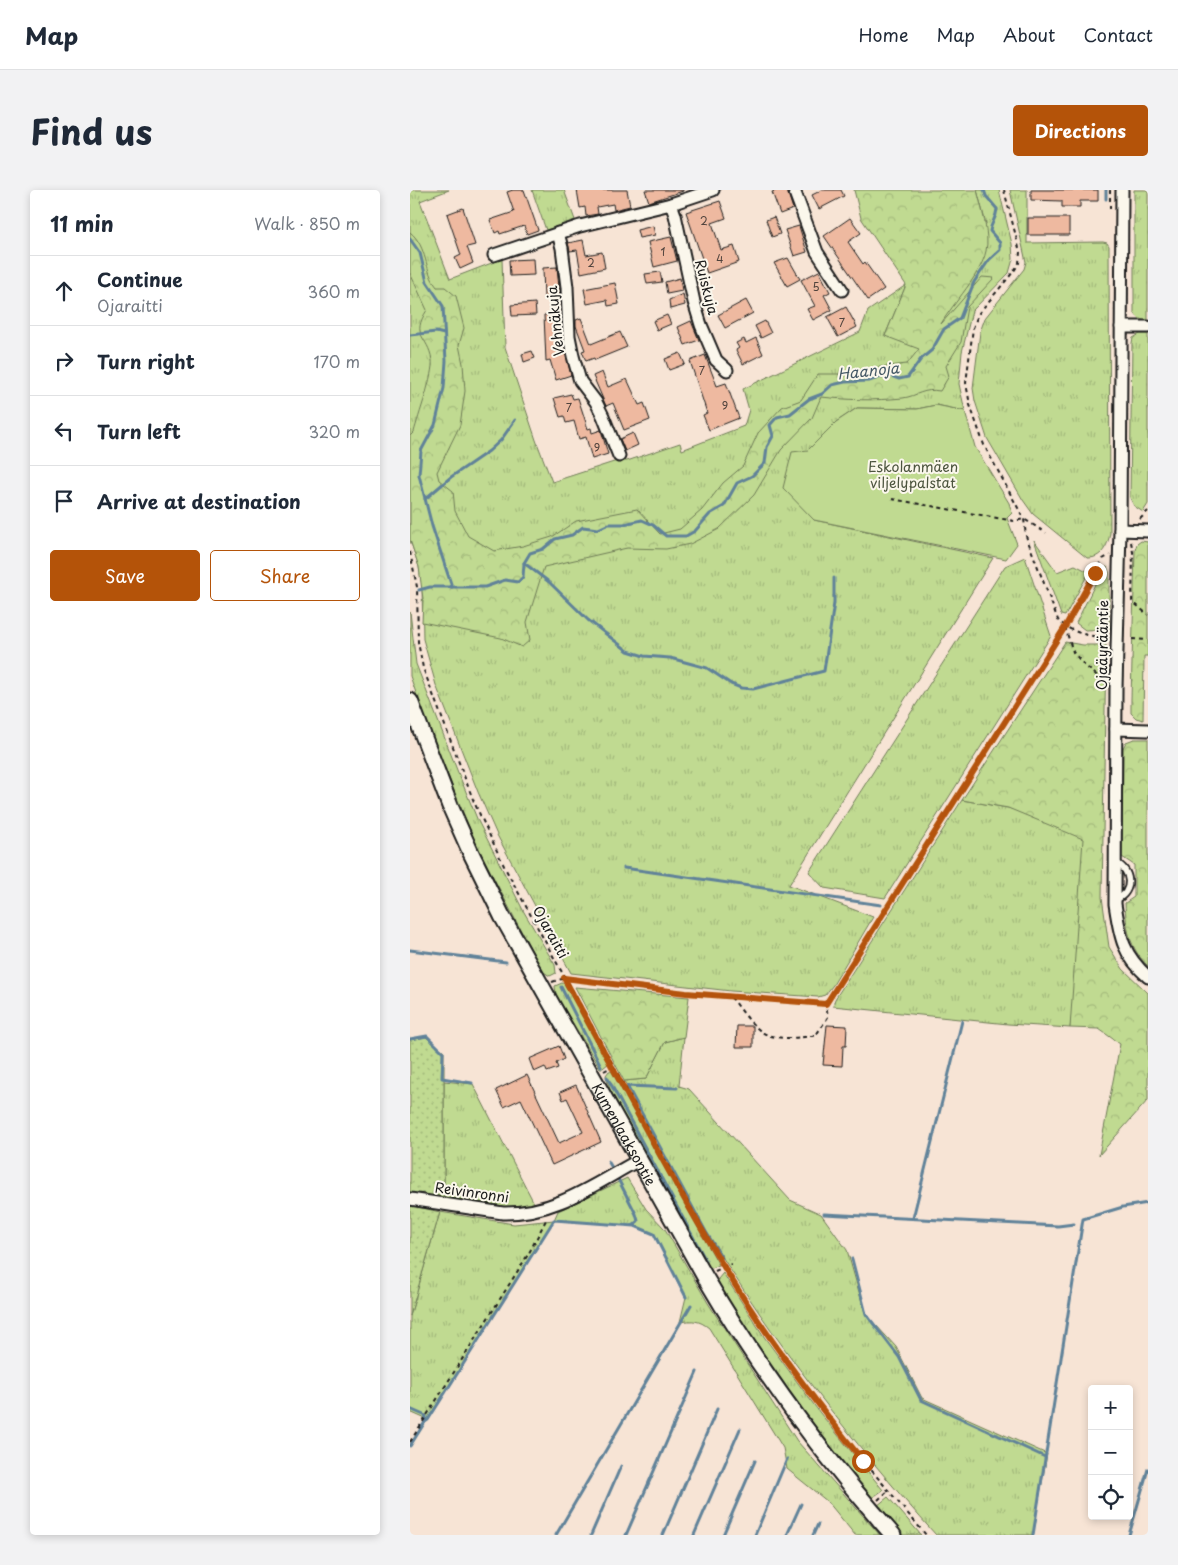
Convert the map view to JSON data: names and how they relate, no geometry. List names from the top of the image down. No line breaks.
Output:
{"streets":{"main road":["Kymenlaaksontie"],"street":["Ruiskuja","Vehnäkuja","Ojaäyrääntie","Reivinronni"],"path":["Ojaraitti"]},"crossings":[["Kymenlaaksontie","Reivinronni"]],"water":["Haanoja"],"parks":["Eskolanmäen viljelypalstat"],"house_numbers":["2","1","4","2","5","7","7","9","7","9"],"page":{"header":"Map","nav":["Home","Map","About","Contact"],"title":"Find us","buttons":["Directions",["Save","Share"]],"heading":["11 min","Walk · 850 m"],"list":[["Continue","Ojaraitti","360 m"],["Turn right","170 m"],["Turn left","320 m"],"Arrive at destination"],"map_buttons":["+","−"]}}
